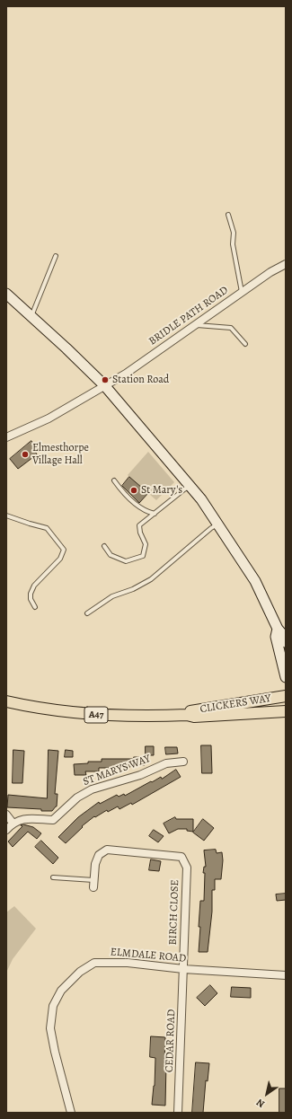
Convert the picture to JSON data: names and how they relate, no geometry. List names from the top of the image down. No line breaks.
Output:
{"streets":{"main road":["CLICKERS WAY","A47"],"street":["BRIDLE PATH ROAD","ST MARYS WAY","BIRCH CLOSE","ELMDALE ROAD","CEDAR ROAD"]},"crossings":[["BIRCH CLOSE","ELMDALE ROAD"],["BIRCH CLOSE","CEDAR ROAD"],["ELMDALE ROAD","CEDAR ROAD"]],"places":["Station Road","Elmesthorpe Village Hall","St Mary's"],"north":"bottom left"}
